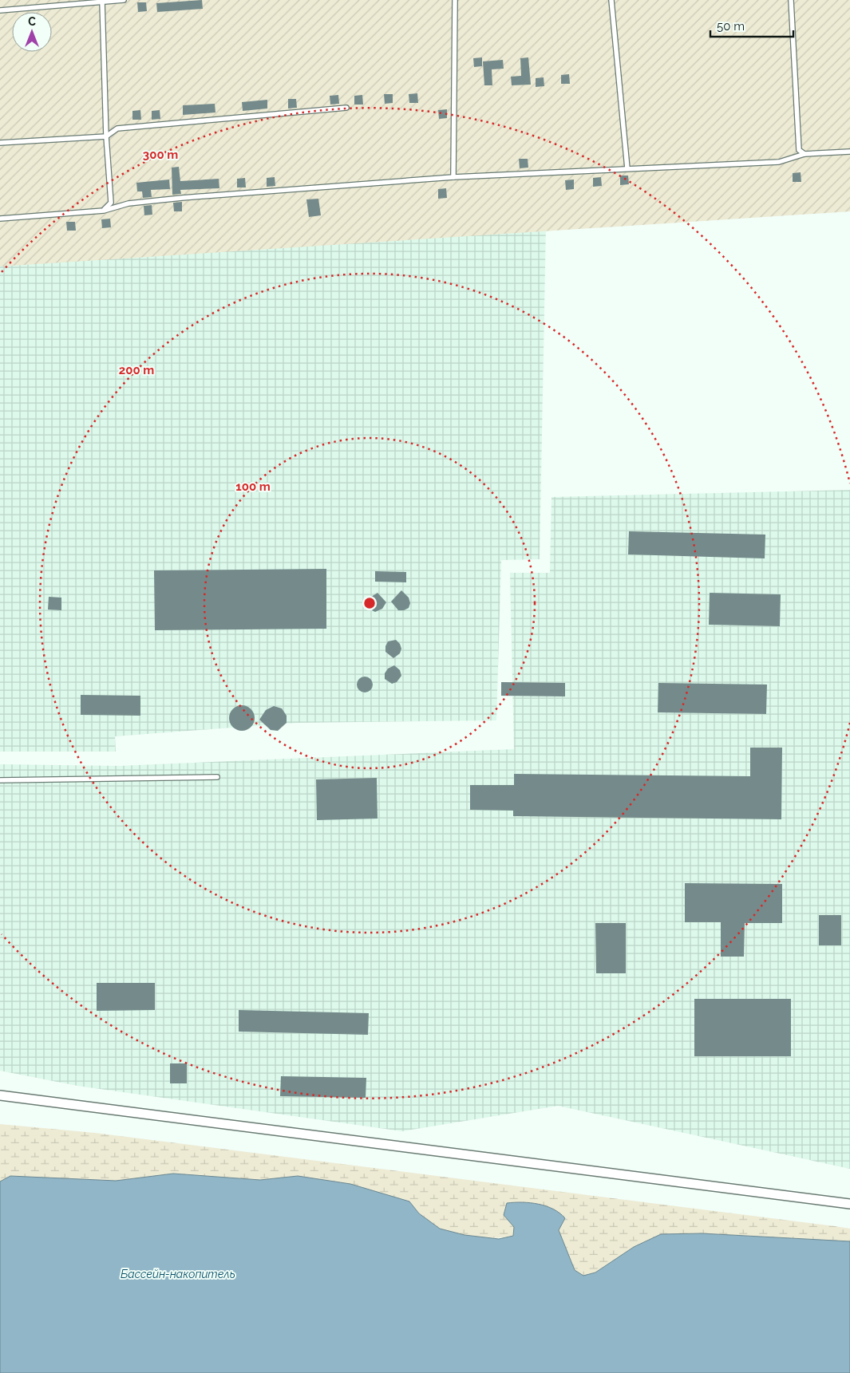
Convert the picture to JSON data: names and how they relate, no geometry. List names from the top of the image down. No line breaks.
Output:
{"water":["Бассейн-накопитель"],"scale_bar":"50 m","north":"top","rings":["300 m","200 m","100 m"]}
